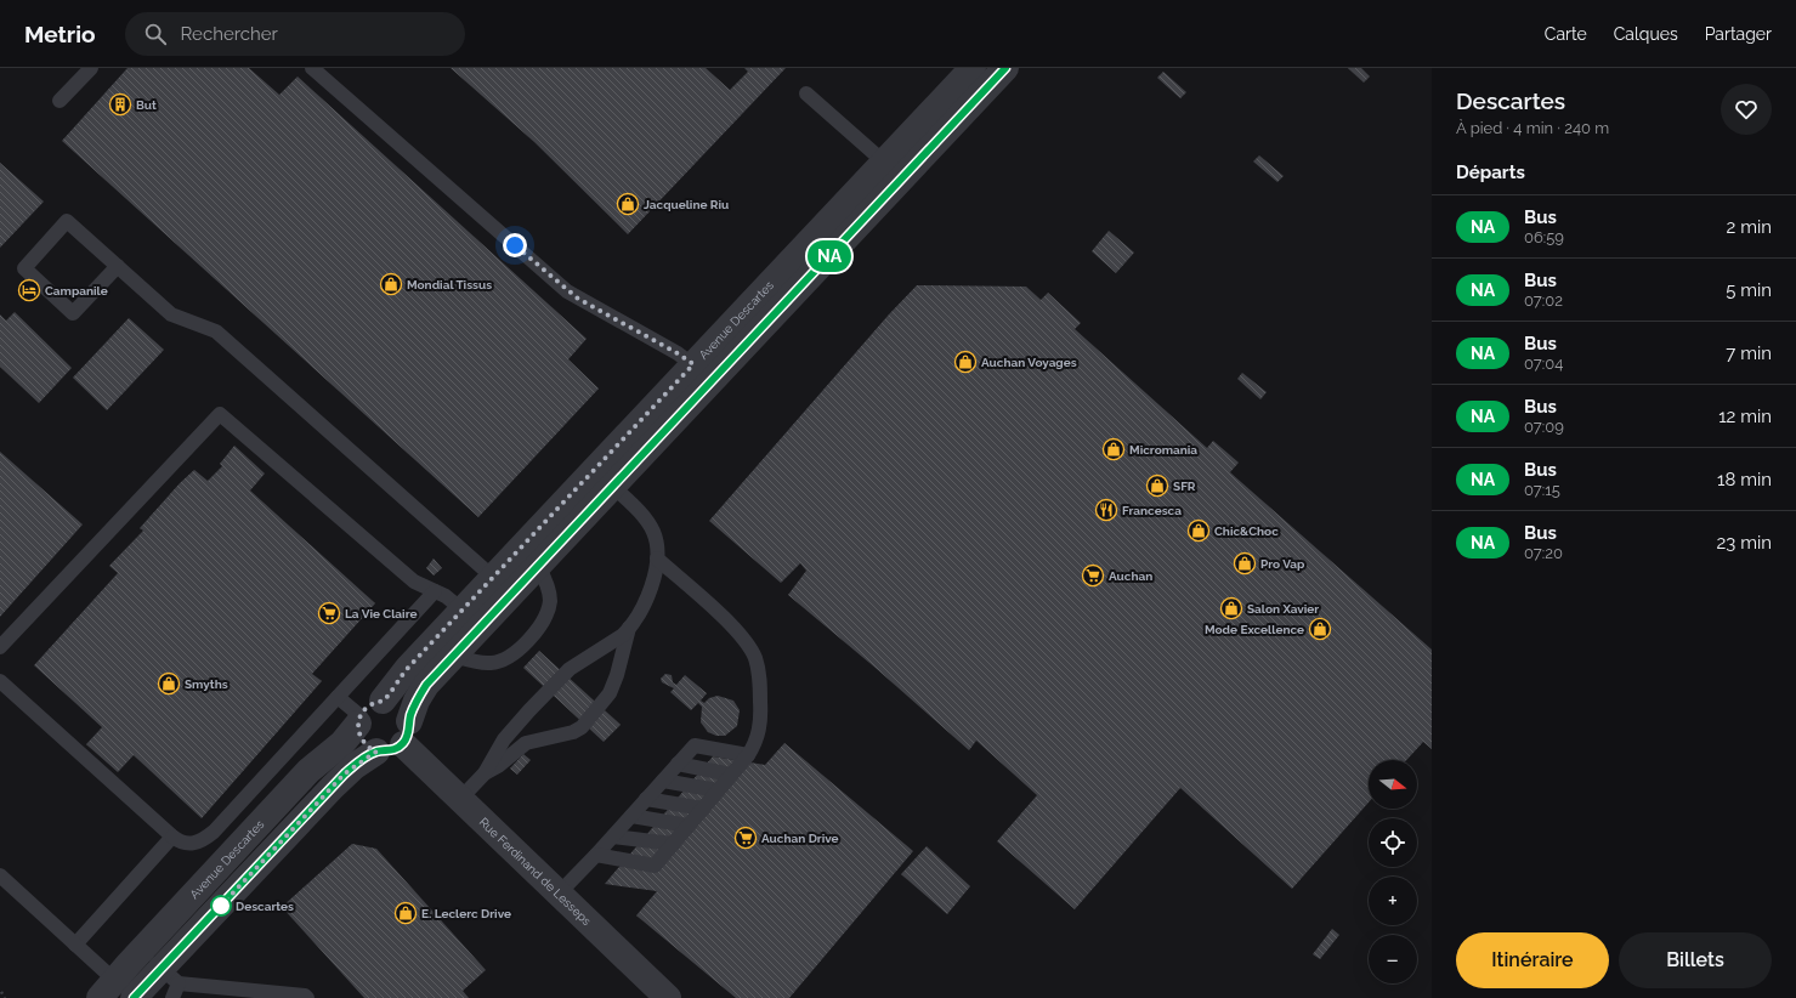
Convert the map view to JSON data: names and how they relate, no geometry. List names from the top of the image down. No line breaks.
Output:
{"streets":{"street":["Avenue Descartes","Rue Ferdinand de Lesseps"]},"crossings":[["Avenue Descartes","Rue Ferdinand de Lesseps"]],"places":{"building":["But"],"shop":["Jacqueline Riu","Mondial Tissus","Auchan Voyages","Micromania","SFR","Chic&Choc","Pro Vap","Salon Xavier","Mode Excellence","Smyths","E. Leclerc Drive"],"hotel":["Campanile"],"restaurant":["Francesca"],"supermarket":["Auchan","La Vie Claire","Auchan Drive"],"other":["Descartes"]},"lines":["bus line NA"],"north":"right","page":{"header":"Metrio","search":"Rechercher","nav":["Carte","Calques","Partager"],"on_map":"NA","heading":[["Descartes","À pied · 4 min · 240 m"],"Départs"],"list":[{"mark":"NA","name":"Bus","note":"06:59","value":"2 min"},{"mark":"NA","name":"Bus","note":"07:02","value":"5 min"},{"mark":"NA","name":"Bus","note":"07:04","value":"7 min"},{"mark":"NA","name":"Bus","note":"07:09","value":"12 min"},{"mark":"NA","name":"Bus","note":"07:15","value":"18 min"},{"mark":"NA","name":"Bus","note":"07:20","value":"23 min"}],"map_buttons":["+","−"],"buttons":["Itinéraire","Billets"]}}
